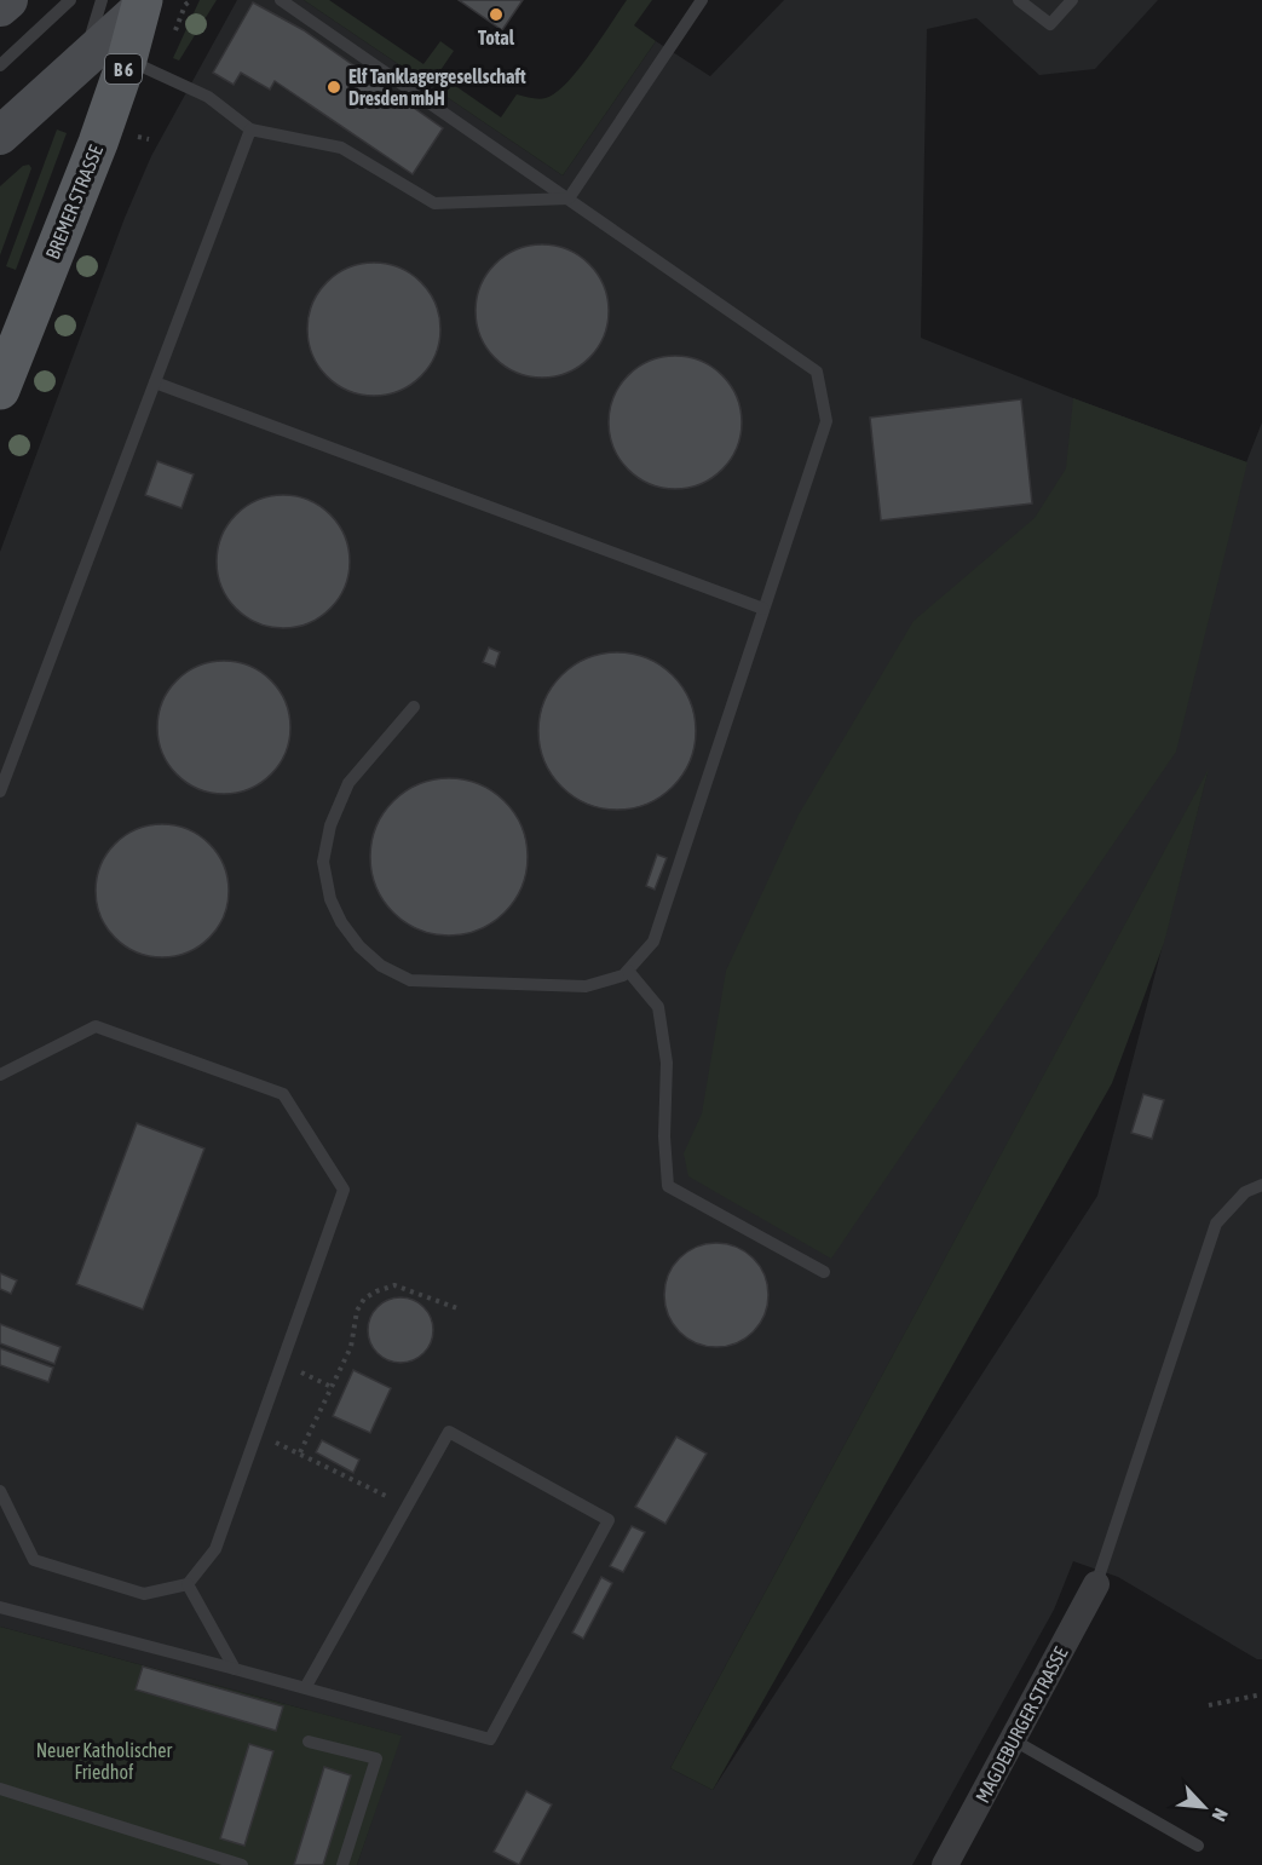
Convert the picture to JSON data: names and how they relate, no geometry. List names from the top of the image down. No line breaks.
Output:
{"streets":{"main road":["B 6","BREMER STRASSE"],"street":["MAGDEBURGER STRASSE"]},"parks":["Neuer Katholischer Friedhof"],"places":["Total","Elf Tanklagergesellschaft Dresden mbH"],"north":"bottom right"}
